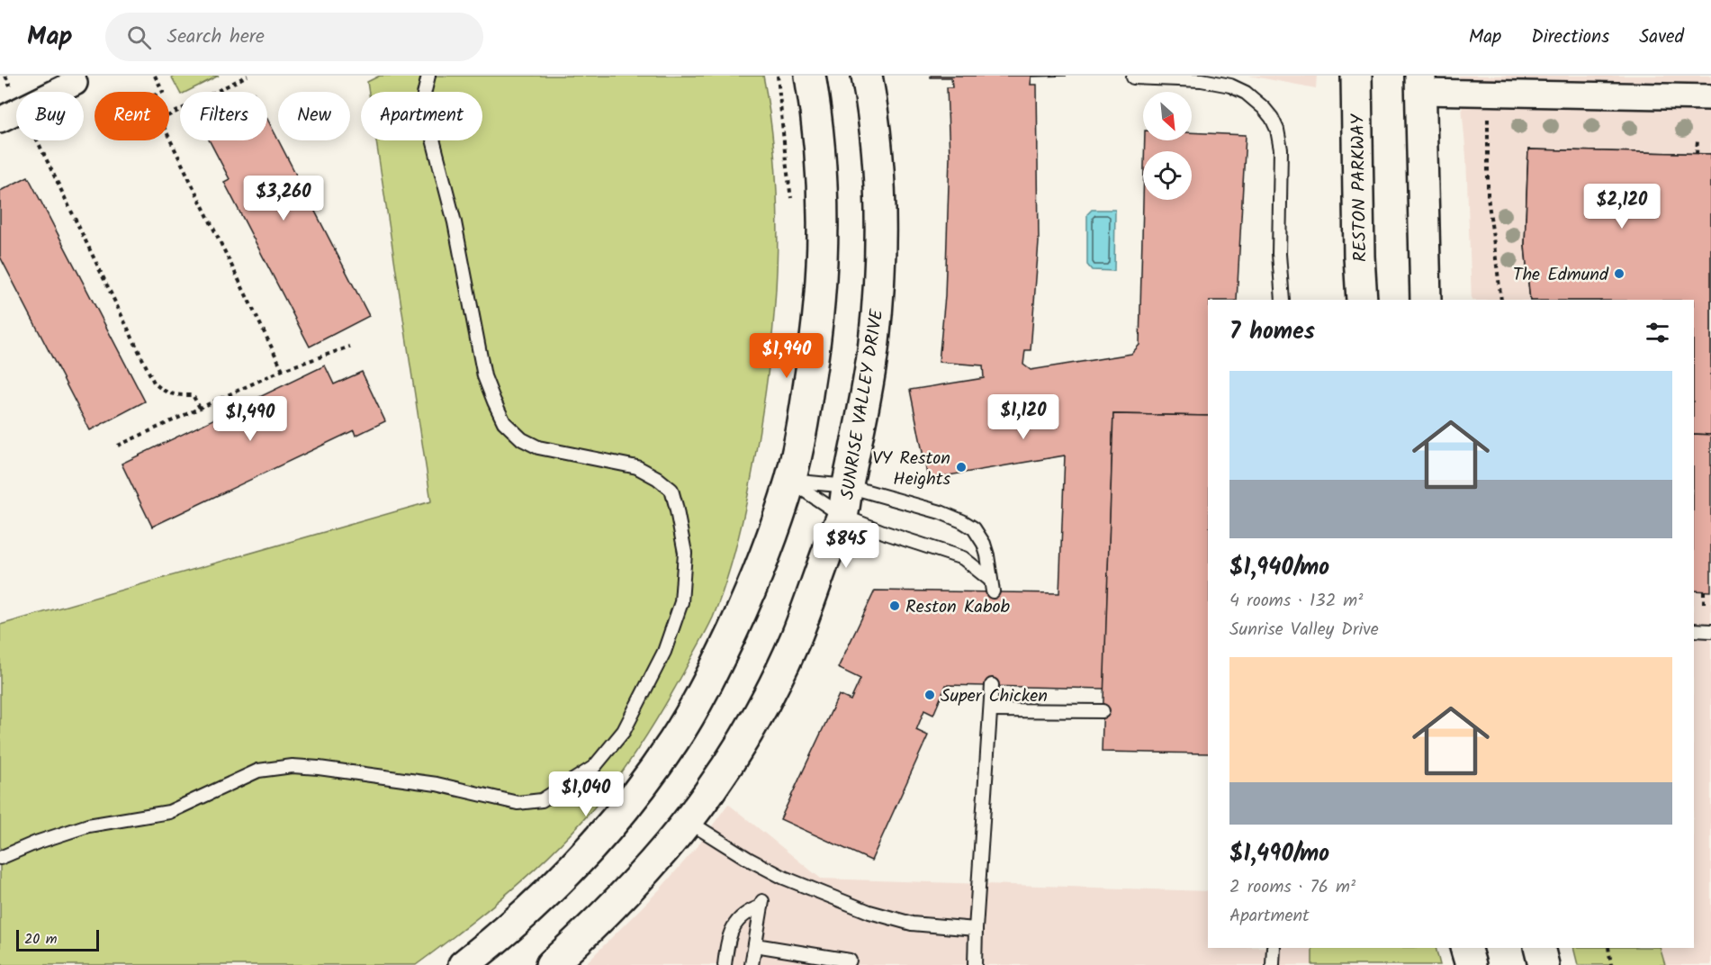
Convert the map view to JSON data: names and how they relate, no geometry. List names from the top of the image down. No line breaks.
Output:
{"streets":{"main road":["RESTON PARKWAY","SUNRISE VALLEY DRIVE"]},"places":["The Edmund","VY Reston Heights","Reston Kabob","Super Chicken"],"scale_bar":"20 m","north":"bottom right","page":{"header":"Map","search":"Search here","nav":["Map","Directions","Saved"],"chip":["Buy","Rent","Filters","New","Apartment"],"price":["$3,260","$2,120","$1,940","$1,120","$1,490","$845","$1,040"],"heading":"7 homes","list":[{"name":"$1,940/mo","note":"4 rooms · 132 m² · Sunrise Valley Drive"},{"name":"$1,490/mo","note":"2 rooms · 76 m² · Apartment"}],"scale":"20 m"}}
